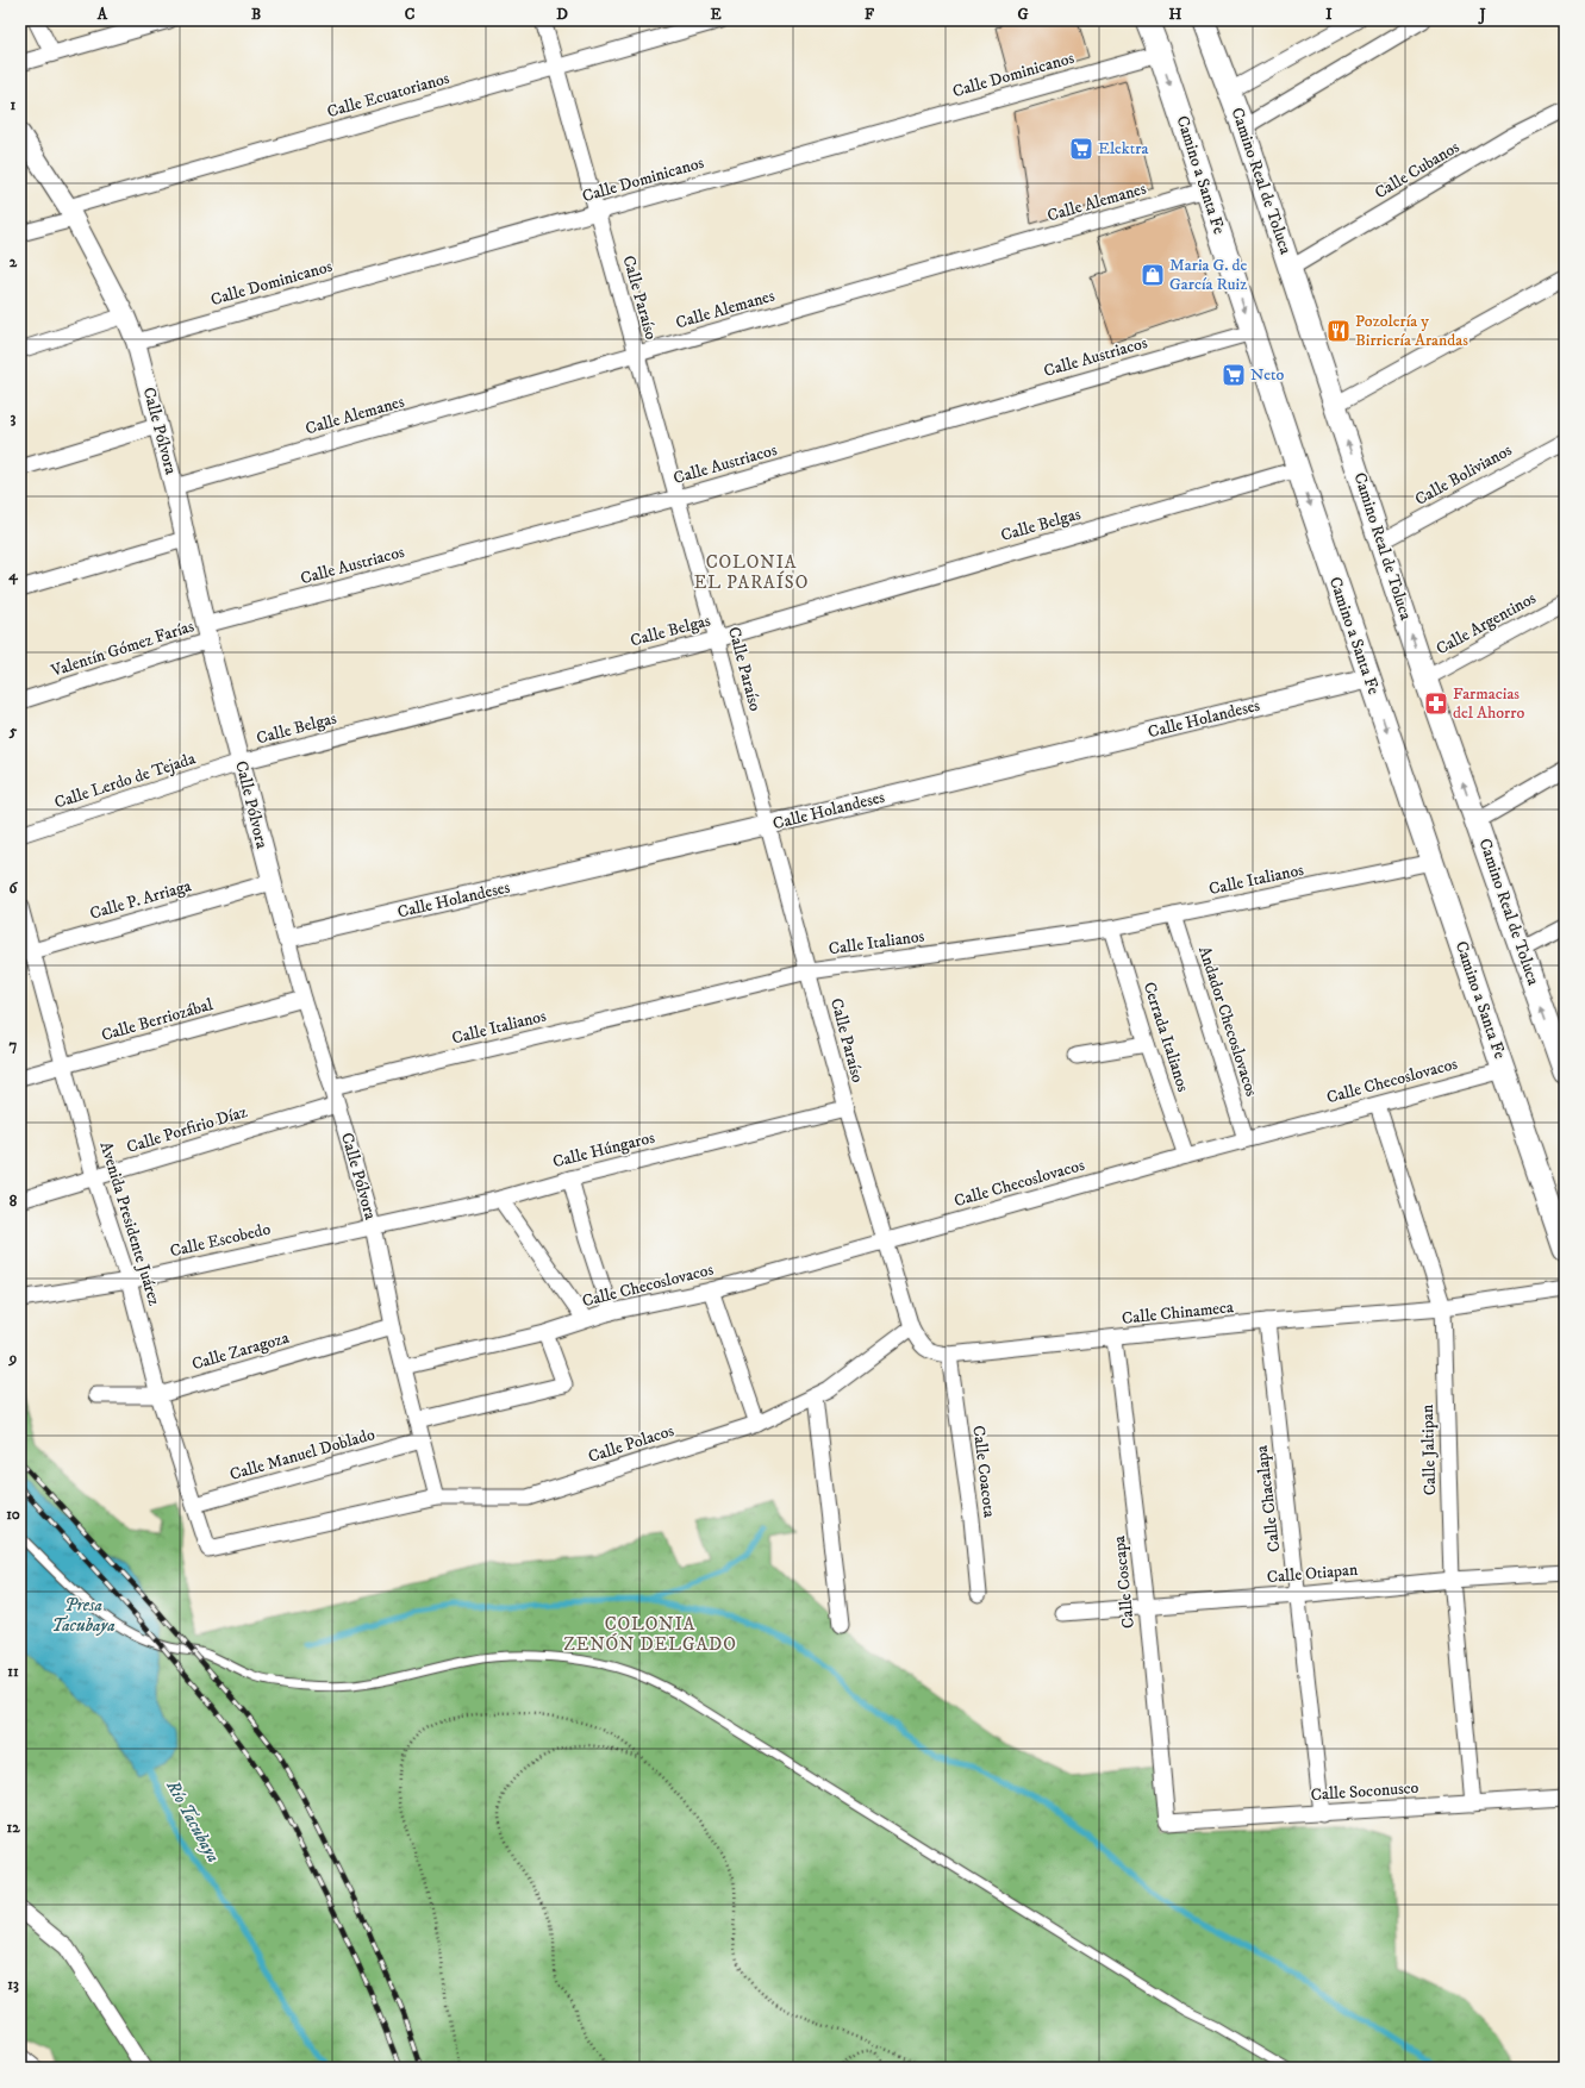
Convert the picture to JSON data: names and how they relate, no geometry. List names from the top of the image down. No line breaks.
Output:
{"streets":{"main road":["Camino a Santa Fe","Camino Real de Toluca"],"street":["Calle Dominicanos","Calle Ecuatorianos","Calle Cubanos","Calle Alemanes","Calle Paraíso","Calle Austriacos","Calle Pólvora","Calle Bolivianos","Calle Belgas","Calle Argentinos","Valentín Gómez Farías","Calle Holandeses","Calle Lerdo de Tejada","Calle Italianos","Calle P. Arriaga","Calle Berriozábal","Andador Checoslovacos","Cerrada Italianos","Calle Checoslovacos","Calle Porfirio Díaz","Calle Húngaros","Avenida Presidente Juárez","Calle Escobedo","Calle Chinameca","Calle Zaragoza","Calle Polacos","Calle Jaltipan","Calle Manuel Doblado","Calle Coacota","Calle Chacalapa","Calle Otiapan","Calle Coscapa","Calle Soconusco"]},"crossings":[["Calle Dominicanos","Camino a Santa Fe"],["Calle Dominicanos","Calle Paraíso"],["Calle Dominicanos","Calle Pólvora"],["Calle Ecuatorianos","Calle Paraíso"],["Calle Ecuatorianos","Calle Pólvora"],["Calle Cubanos","Camino Real de Toluca"],["Camino a Santa Fe","Calle Alemanes"],["Camino a Santa Fe","Calle Austriacos"],["Camino a Santa Fe","Calle Belgas"],["Camino a Santa Fe","Calle Holandeses"],["Camino a Santa Fe","Calle Italianos"],["Camino a Santa Fe","Calle Checoslovacos"],["Camino Real de Toluca","Calle Bolivianos"],["Camino Real de Toluca","Calle Argentinos"],["Calle Alemanes","Calle Paraíso"],["Calle Alemanes","Calle Pólvora"],["Calle Paraíso","Calle Austriacos"],["Calle Paraíso","Calle Belgas"],["Calle Paraíso","Calle Holandeses"],["Calle Paraíso","Calle Italianos"],["Calle Paraíso","Calle Checoslovacos"],["Calle Paraíso","Calle Húngaros"],["Calle Paraíso","Calle Chinameca"],["Calle Paraíso","Calle Polacos"],["Calle Austriacos","Calle Pólvora"],["Calle Austriacos","Valentín Gómez Farías"],["Calle Pólvora","Calle Belgas"],["Calle Pólvora","Valentín Gómez Farías"],["Calle Pólvora","Calle Holandeses"],["Calle Pólvora","Calle Lerdo de Tejada"],["Calle Pólvora","Calle Italianos"],["Calle Pólvora","Calle P. Arriaga"],["Calle Pólvora","Calle Berriozábal"],["Calle Pólvora","Calle Checoslovacos"],["Calle Pólvora","Calle Porfirio Díaz"],["Calle Pólvora","Calle Húngaros"],["Calle Pólvora","Calle Escobedo"],["Calle Pólvora","Calle Zaragoza"],["Calle Pólvora","Calle Polacos"],["Calle Pólvora","Calle Manuel Doblado"],["Calle Belgas","Calle Lerdo de Tejada"],["Calle Italianos","Andador Checoslovacos"],["Calle Italianos","Cerrada Italianos"],["Calle P. Arriaga","Avenida Presidente Juárez"],["Calle Berriozábal","Avenida Presidente Juárez"],["Andador Checoslovacos","Calle Checoslovacos"],["Cerrada Italianos","Calle Checoslovacos"],["Calle Checoslovacos","Calle Jaltipan"],["Calle Porfirio Díaz","Avenida Presidente Juárez"],["Calle Húngaros","Calle Escobedo"],["Avenida Presidente Juárez","Calle Escobedo"],["Avenida Presidente Juárez","Calle Zaragoza"],["Avenida Presidente Juárez","Calle Polacos"],["Avenida Presidente Juárez","Calle Manuel Doblado"],["Calle Chinameca","Calle Polacos"],["Calle Chinameca","Calle Jaltipan"],["Calle Chinameca","Calle Coacota"],["Calle Chinameca","Calle Chacalapa"],["Calle Chinameca","Calle Coscapa"],["Calle Jaltipan","Calle Otiapan"],["Calle Jaltipan","Calle Soconusco"],["Calle Chacalapa","Calle Otiapan"],["Calle Chacalapa","Calle Soconusco"],["Calle Otiapan","Calle Coscapa"],["Calle Coscapa","Calle Soconusco"]],"one_way":["Camino a Santa Fe","Camino Real de Toluca"],"districts":["COLONIA EL PARAÍSO","COLONIA ZENÓN DELGADO"],"water":["Presa Tacubaya","Río Tacubaya"],"places":{"supermarket":["Elektra","Neto"],"shop":["Maria G. de García Ruiz"],"restaurant":["Pozolería y Birriería Arandas"],"pharmacy":["Farmacias del Ahorro"]},"grid":{"columns":["A","B","C","D","E","F","G","H","I","J"],"rows":["1","2","3","4","5","6","7","8","9","10","11","12","13"]}}
